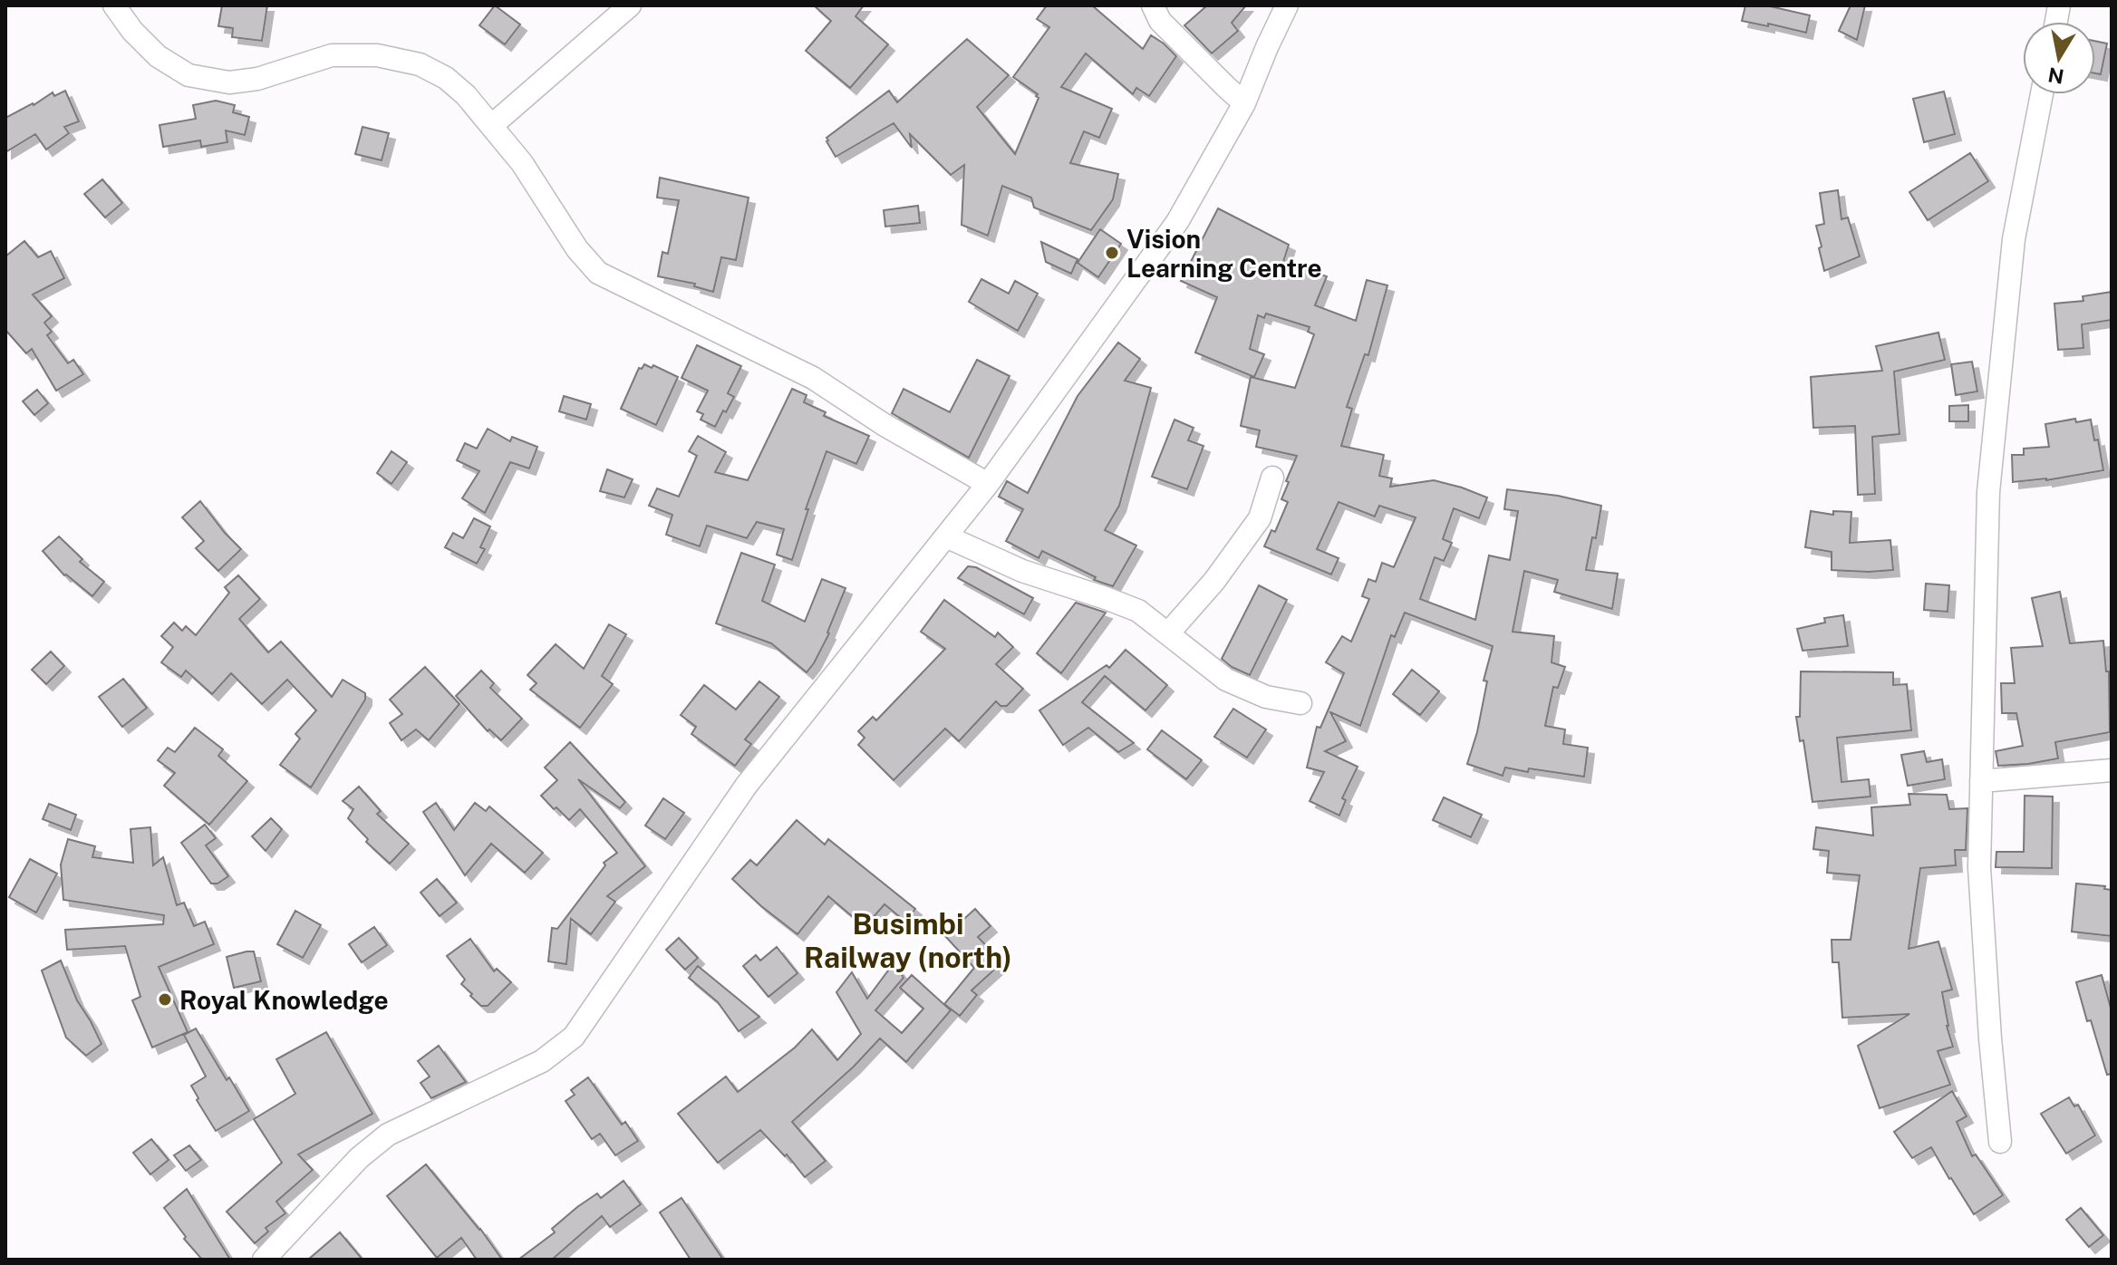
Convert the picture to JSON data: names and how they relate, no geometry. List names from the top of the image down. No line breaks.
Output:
{"districts":["Busimbi Railway (north)"],"places":["Vision Learning Centre","Royal Knowledge"],"north":"bottom"}
